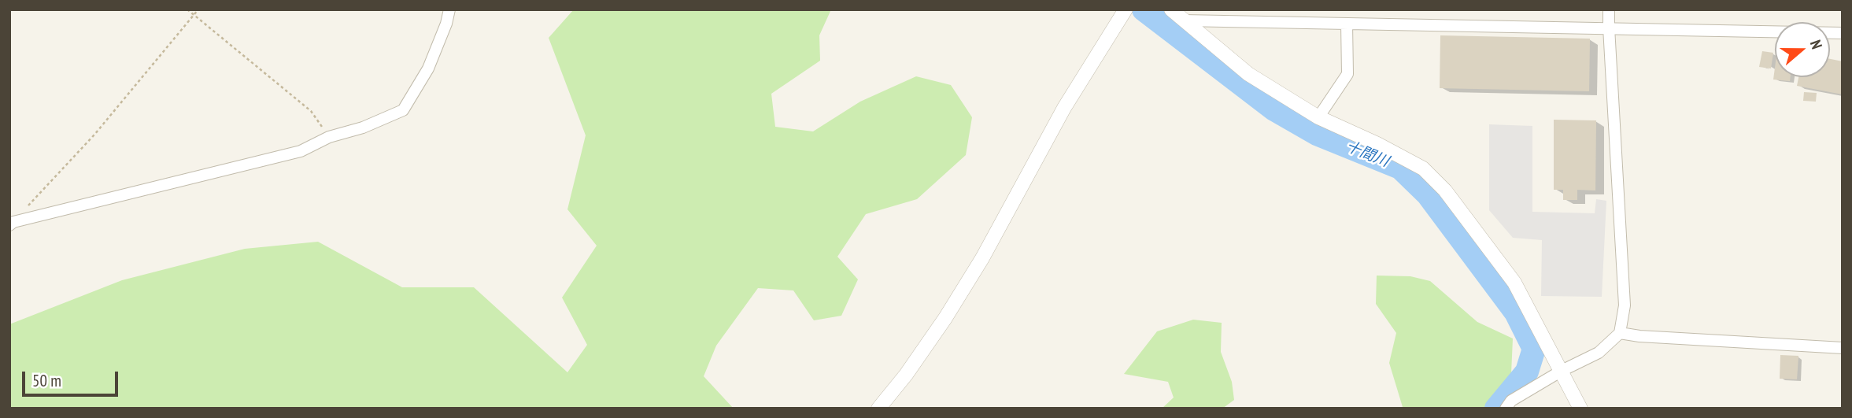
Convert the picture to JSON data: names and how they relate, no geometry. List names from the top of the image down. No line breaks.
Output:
{"water":["十間川"],"scale_bar":"50 m","north":"right"}
